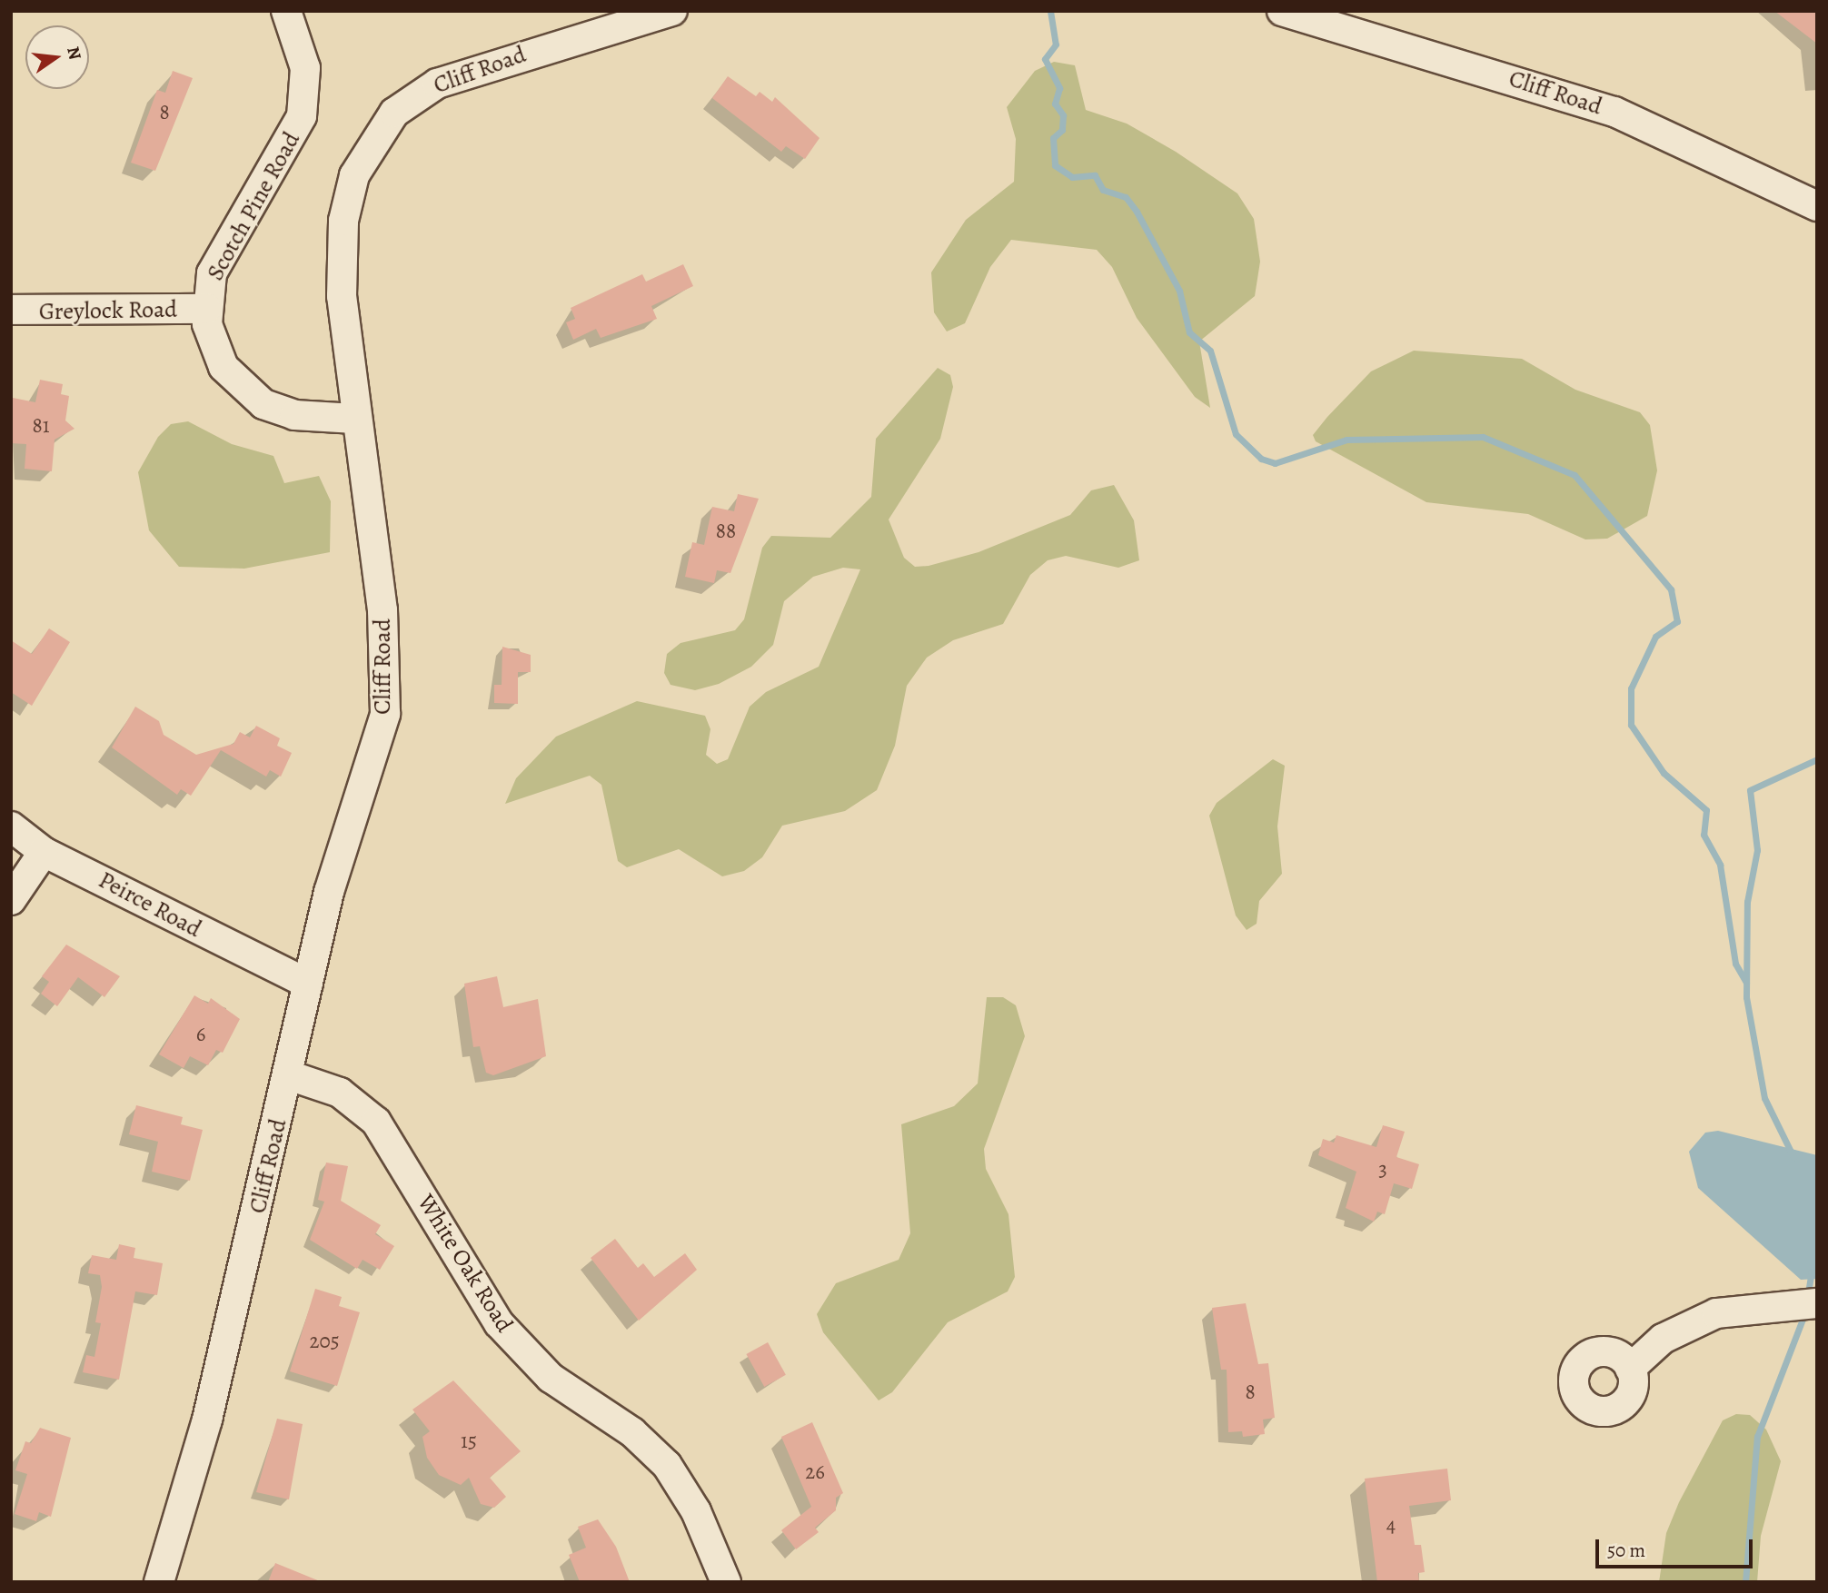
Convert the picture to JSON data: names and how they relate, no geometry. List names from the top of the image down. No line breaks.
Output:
{"streets":{"street":["Cliff Road","Scotch Pine Road","Greylock Road","Peirce Road","White Oak Road"]},"crossings":[["Cliff Road","Scotch Pine Road"],["Cliff Road","Peirce Road"],["Cliff Road","White Oak Road"],["Scotch Pine Road","Greylock Road"]],"house_numbers":["8","81","88","6","3","205","8","15","26","4"],"scale_bar":"50 m","north":"right"}
